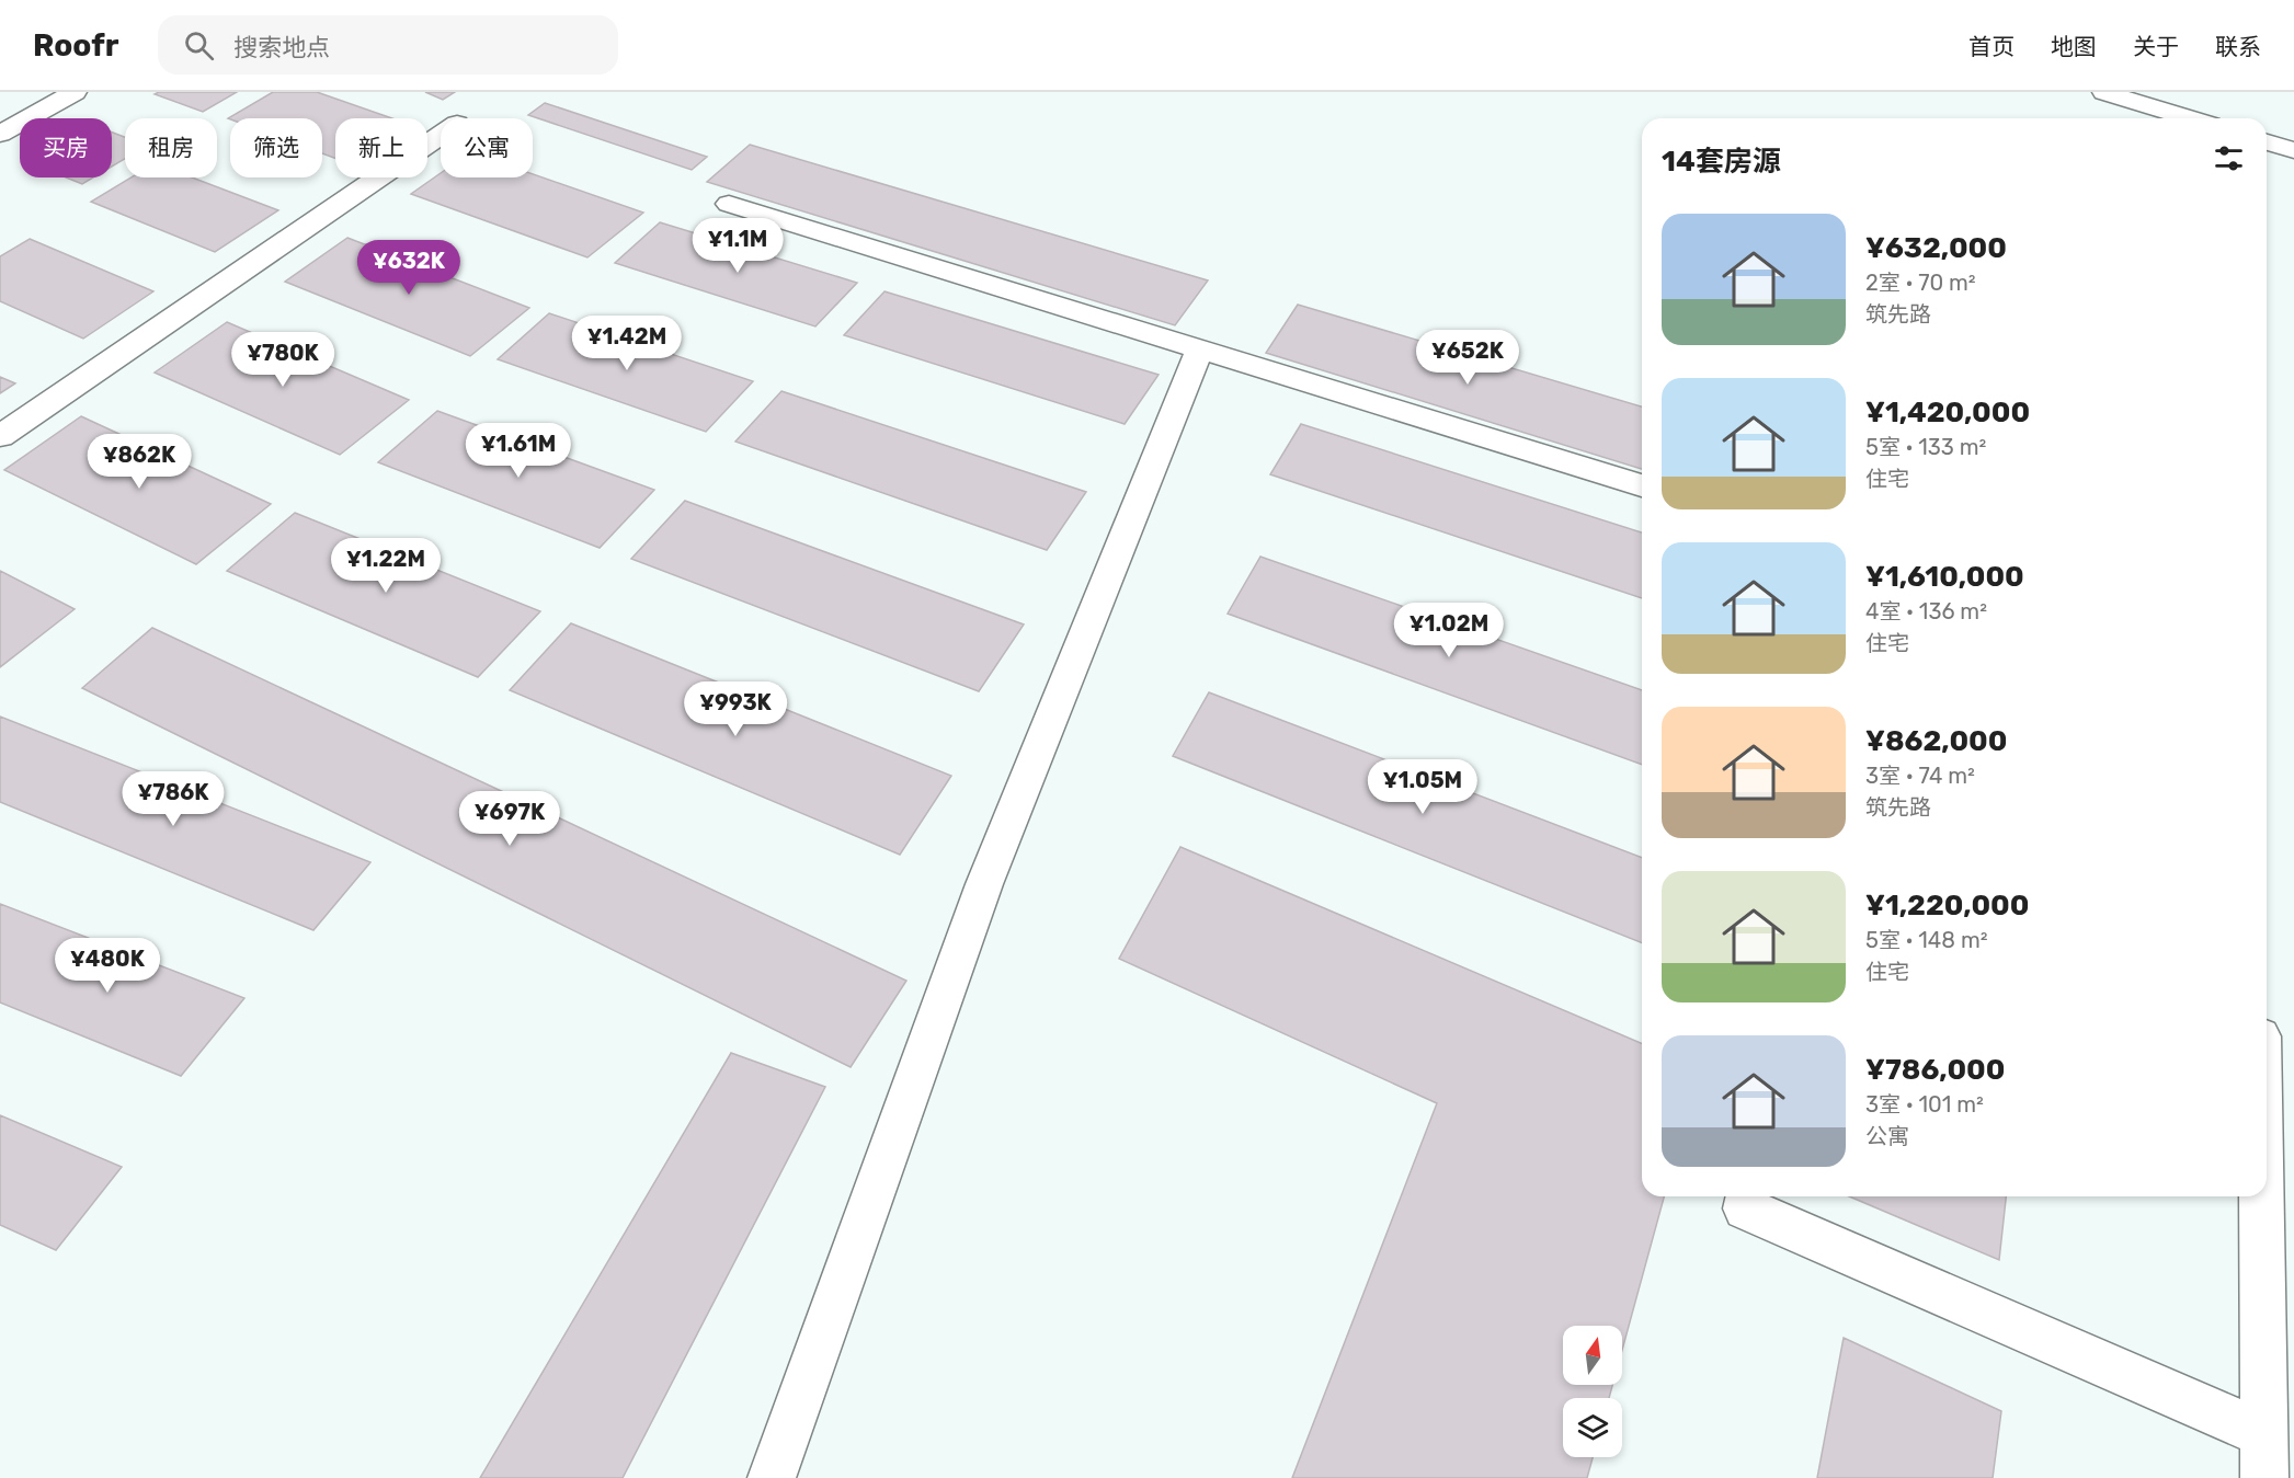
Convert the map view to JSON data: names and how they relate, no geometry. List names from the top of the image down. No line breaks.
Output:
{"north":"top","page":{"header":"Roofr","search":"搜索地点","nav":["首页","地图","关于","联系"],"chip":["买房","租房","筛选","新上","公寓"],"heading":"14套房源","list":[{"name":"¥632,000","note":"2室 · 70 m² · 筑先路"},{"name":"¥1,420,000","note":"5室 · 133 m² · 住宅"},{"name":"¥1,610,000","note":"4室 · 136 m² · 住宅"},{"name":"¥862,000","note":"3室 · 74 m² · 筑先路"},{"name":"¥1,220,000","note":"5室 · 148 m² · 住宅"},{"name":"¥786,000","note":"3室 · 101 m² · 公寓"}],"price":["¥1.1M","¥632K","¥1.42M","¥652K","¥780K","¥1.61M","¥862K","¥1.22M","¥1.02M","¥993K","¥1.05M","¥786K","¥697K","¥480K"]}}
